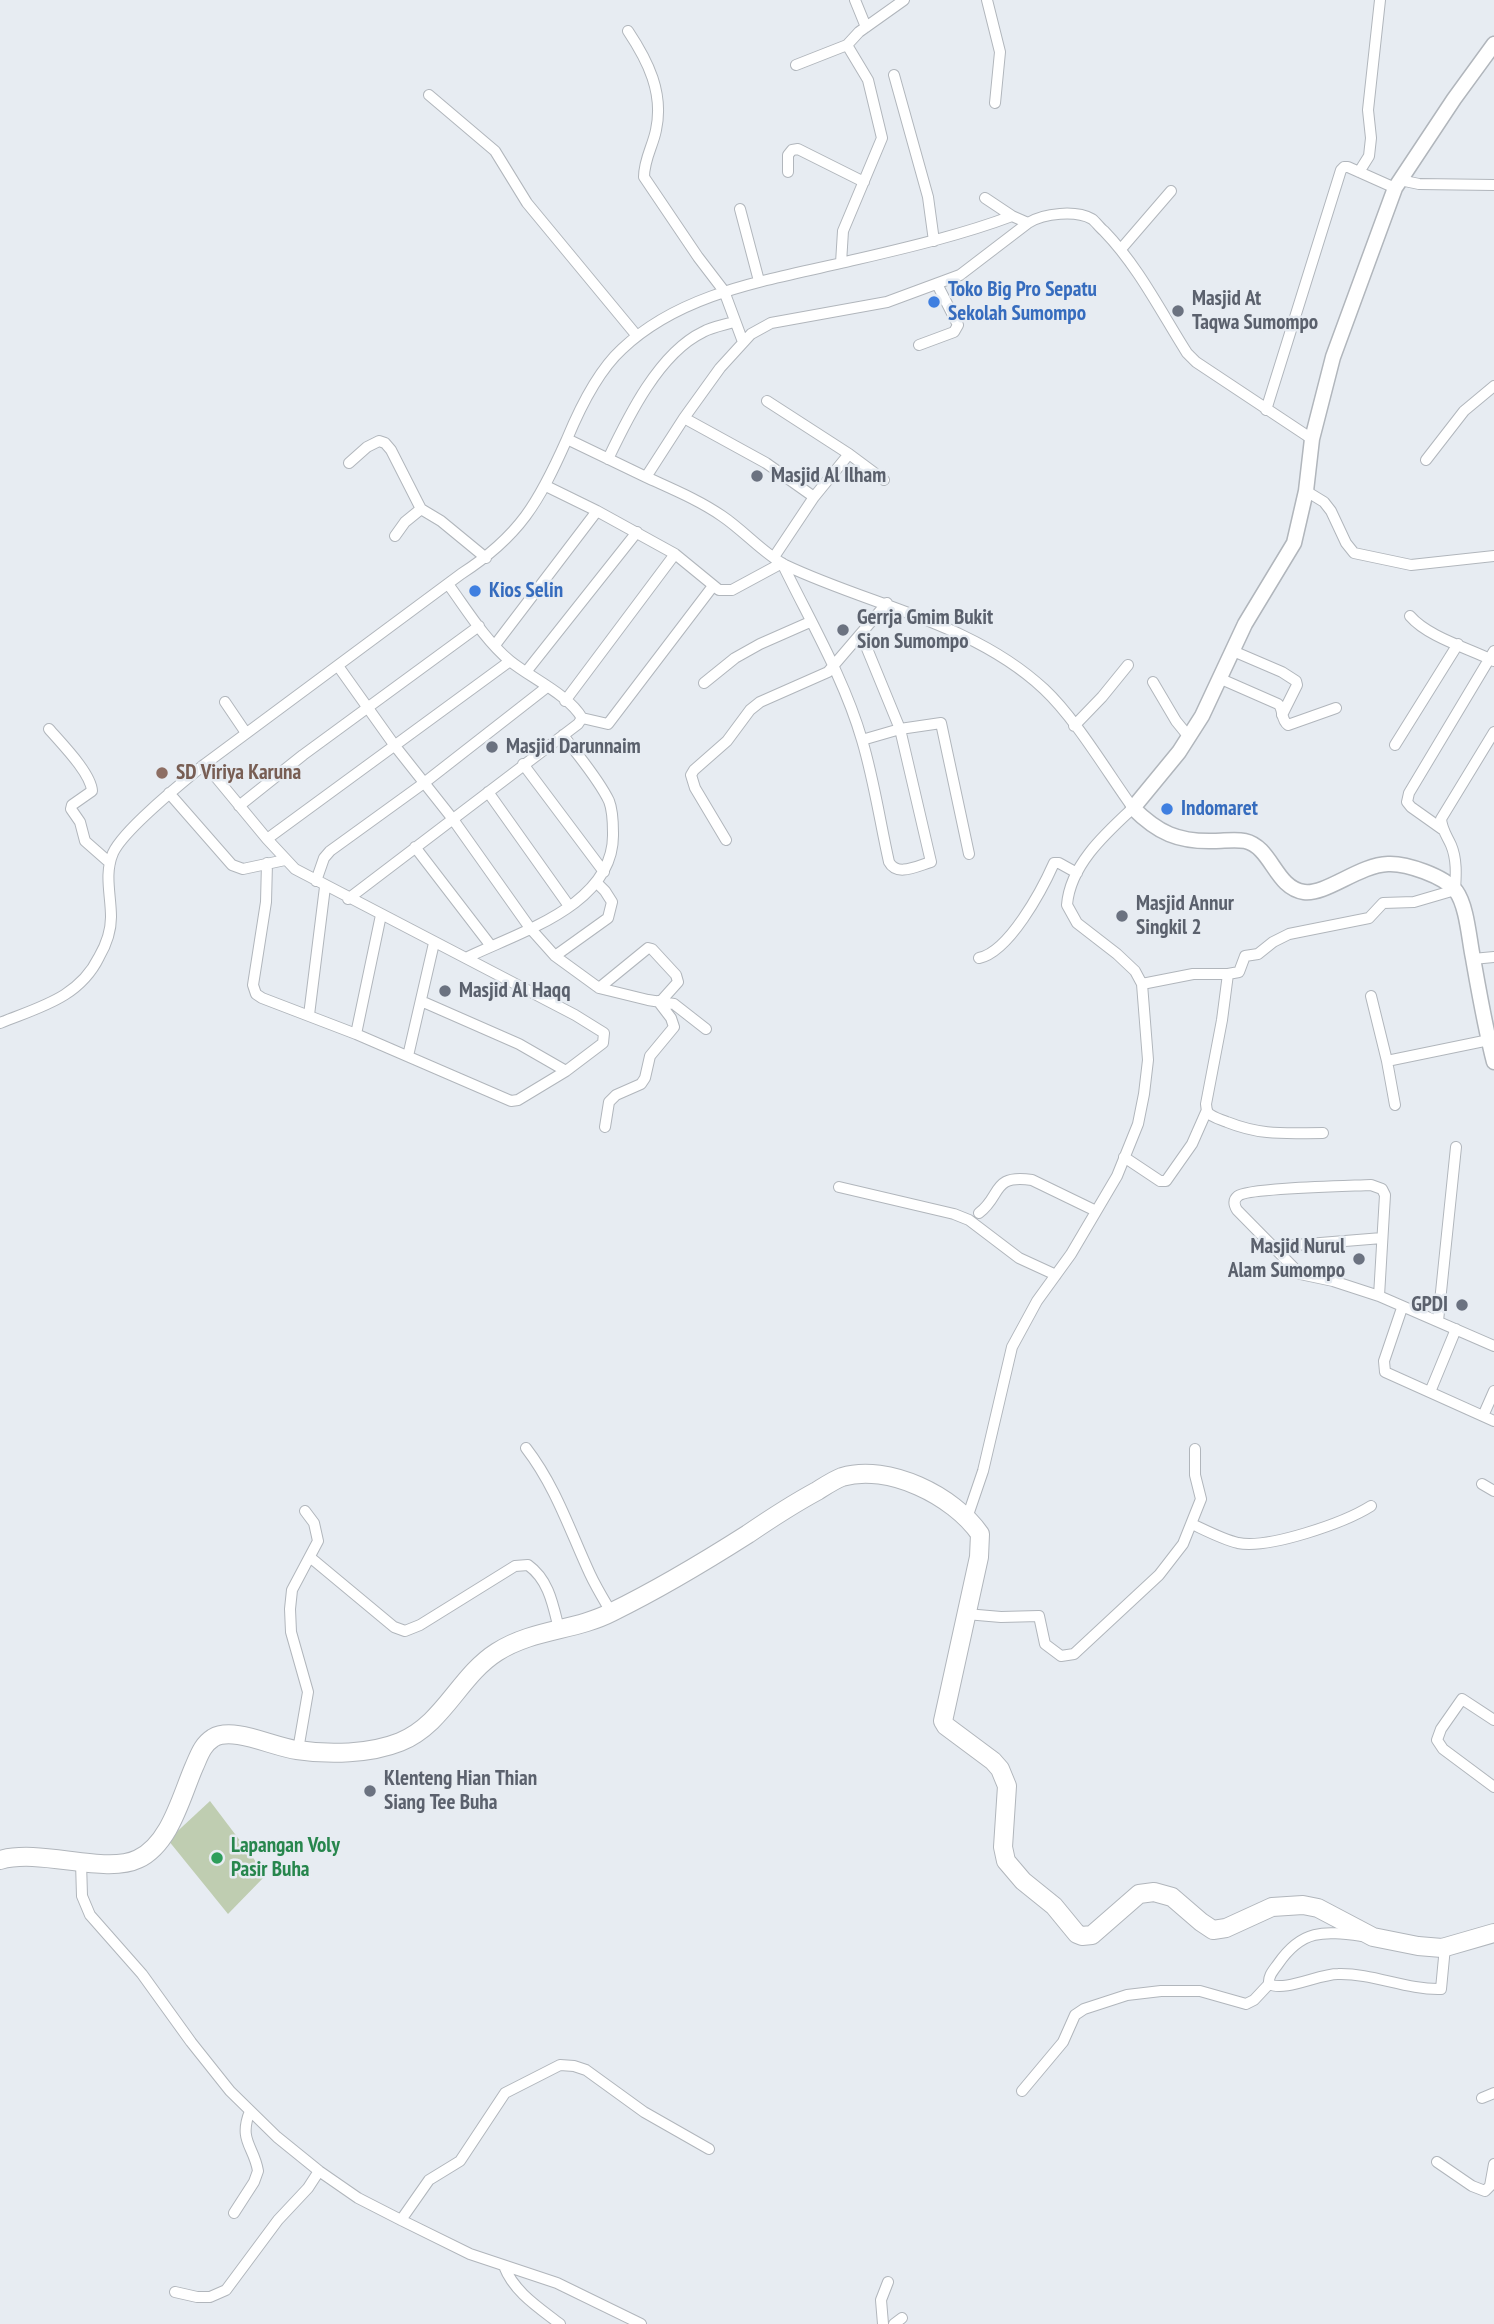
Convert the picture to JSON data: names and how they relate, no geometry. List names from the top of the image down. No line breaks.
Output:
{"places":["Toko Big Pro Sepatu Sekolah Sumompo","Masjid At Taqwa Sumompo","Masjid Al Ilham","Kios Selin","Gerrja Gmim Bukit Sion Sumompo","Masjid Darunnaim","SD Viriya Karuna","Indomaret","Masjid Annur Singkil 2","Masjid Al Haqq","Masjid Nurul Alam Sumompo","GPDI","Klenteng Hian Thian Siang Tee Buha","Lapangan Voly Pasir Buha"]}
